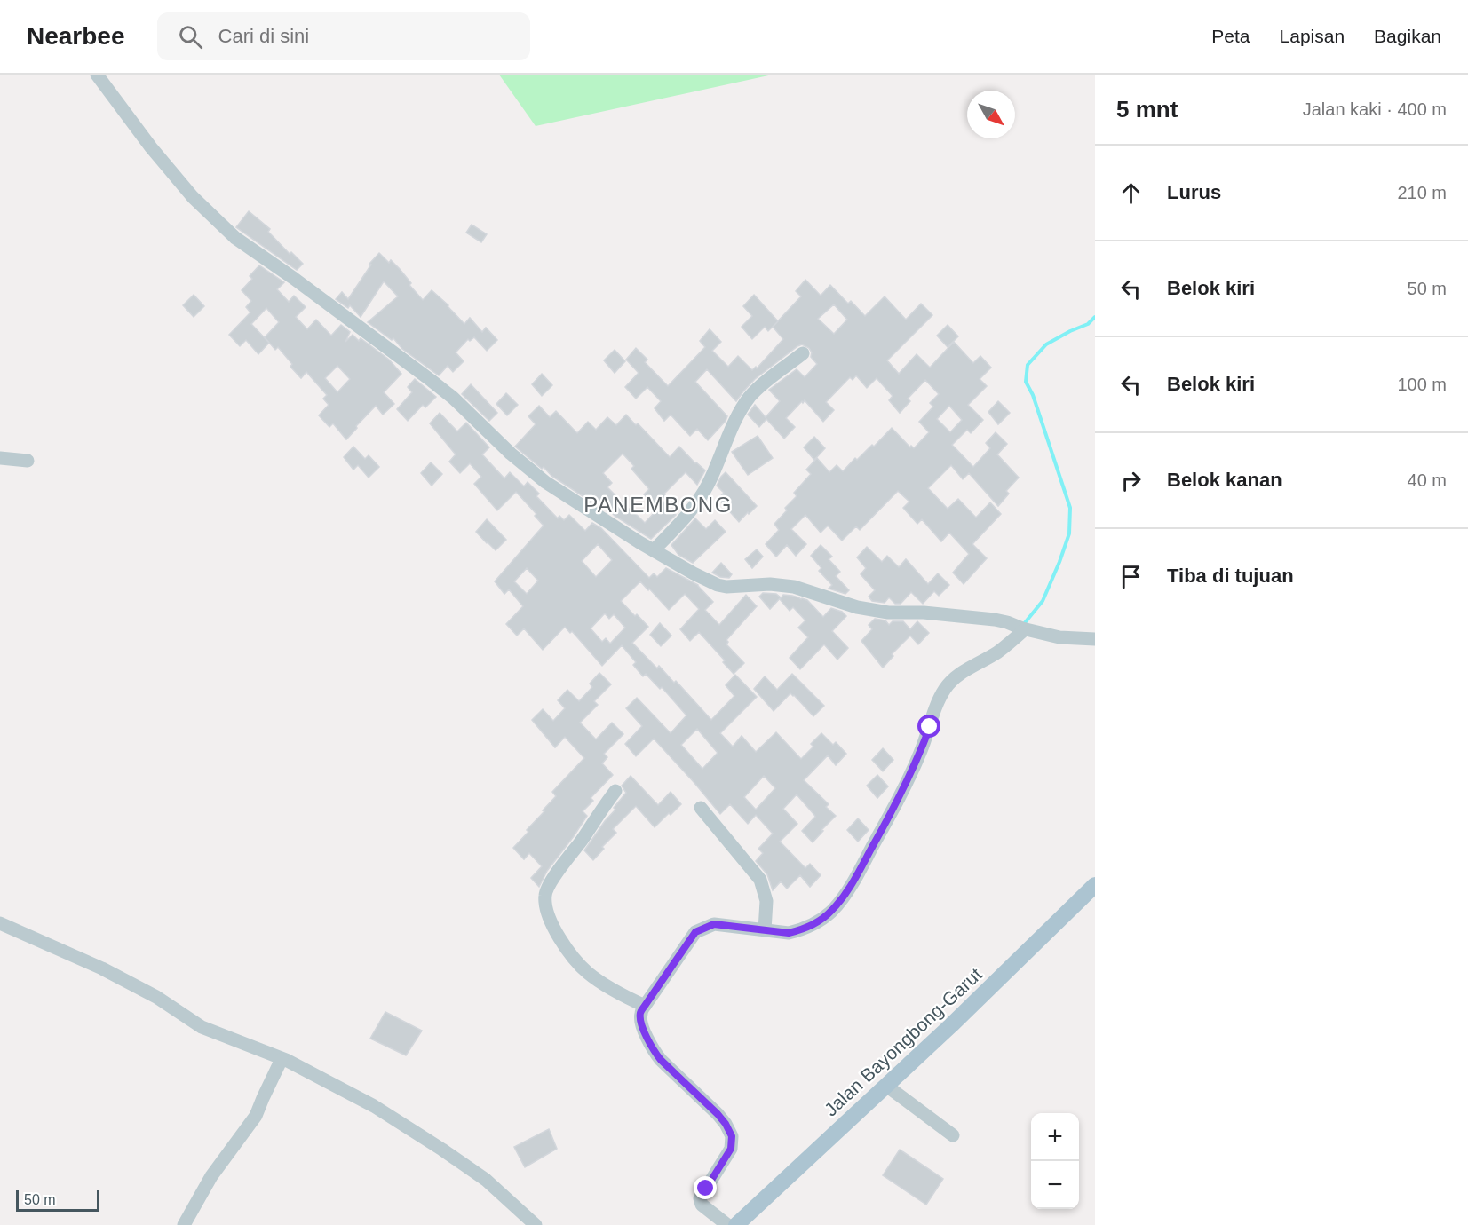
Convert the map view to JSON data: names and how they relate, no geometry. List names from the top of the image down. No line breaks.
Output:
{"streets":{"main road":["Jalan Bayongbong-Garut"]},"districts":["PANEMBONG"],"scale_bar":"50 m","north":"bottom right","page":{"header":"Nearbee","search":"Cari di sini","nav":["Peta","Lapisan","Bagikan"],"heading":["5 mnt","Jalan kaki · 400 m"],"list":[["Lurus","210 m"],["Belok kiri","50 m"],["Belok kiri","100 m"],["Belok kanan","40 m"],"Tiba di tujuan"],"map_buttons":["+","−"],"scale":"50 m"}}
